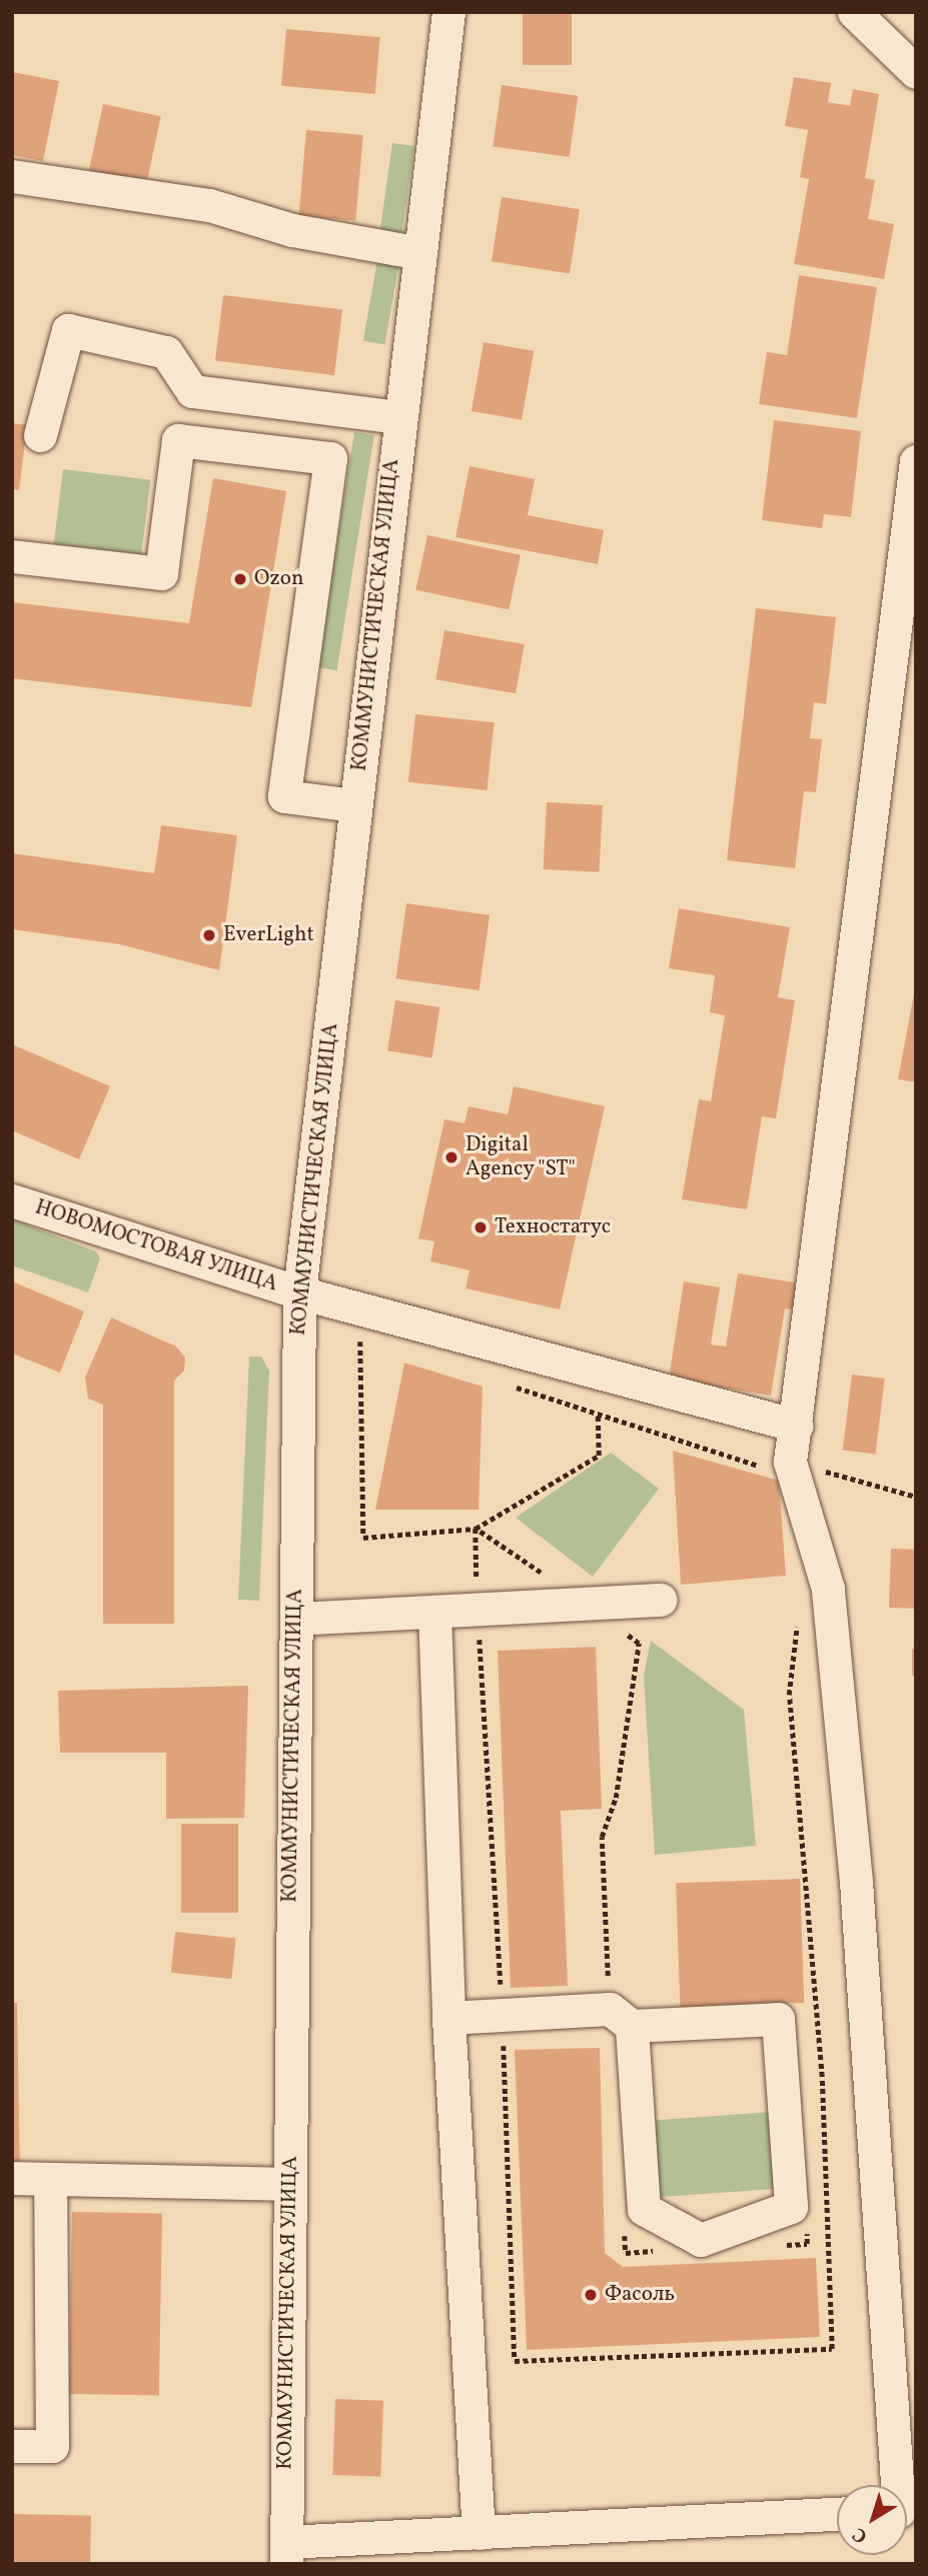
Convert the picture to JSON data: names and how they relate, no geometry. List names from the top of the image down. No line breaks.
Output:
{"streets":{"street":["КОММУНИСТИЧЕСКАЯ УЛИЦА","НОВОМОСТОВАЯ УЛИЦА"]},"crossings":[["КОММУНИСТИЧЕСКАЯ УЛИЦА","НОВОМОСТОВАЯ УЛИЦА"]],"places":["Ozon","EverLight","Digital Agency \"ST\"","Техностатус","Фасоль"],"north":"bottom left"}
